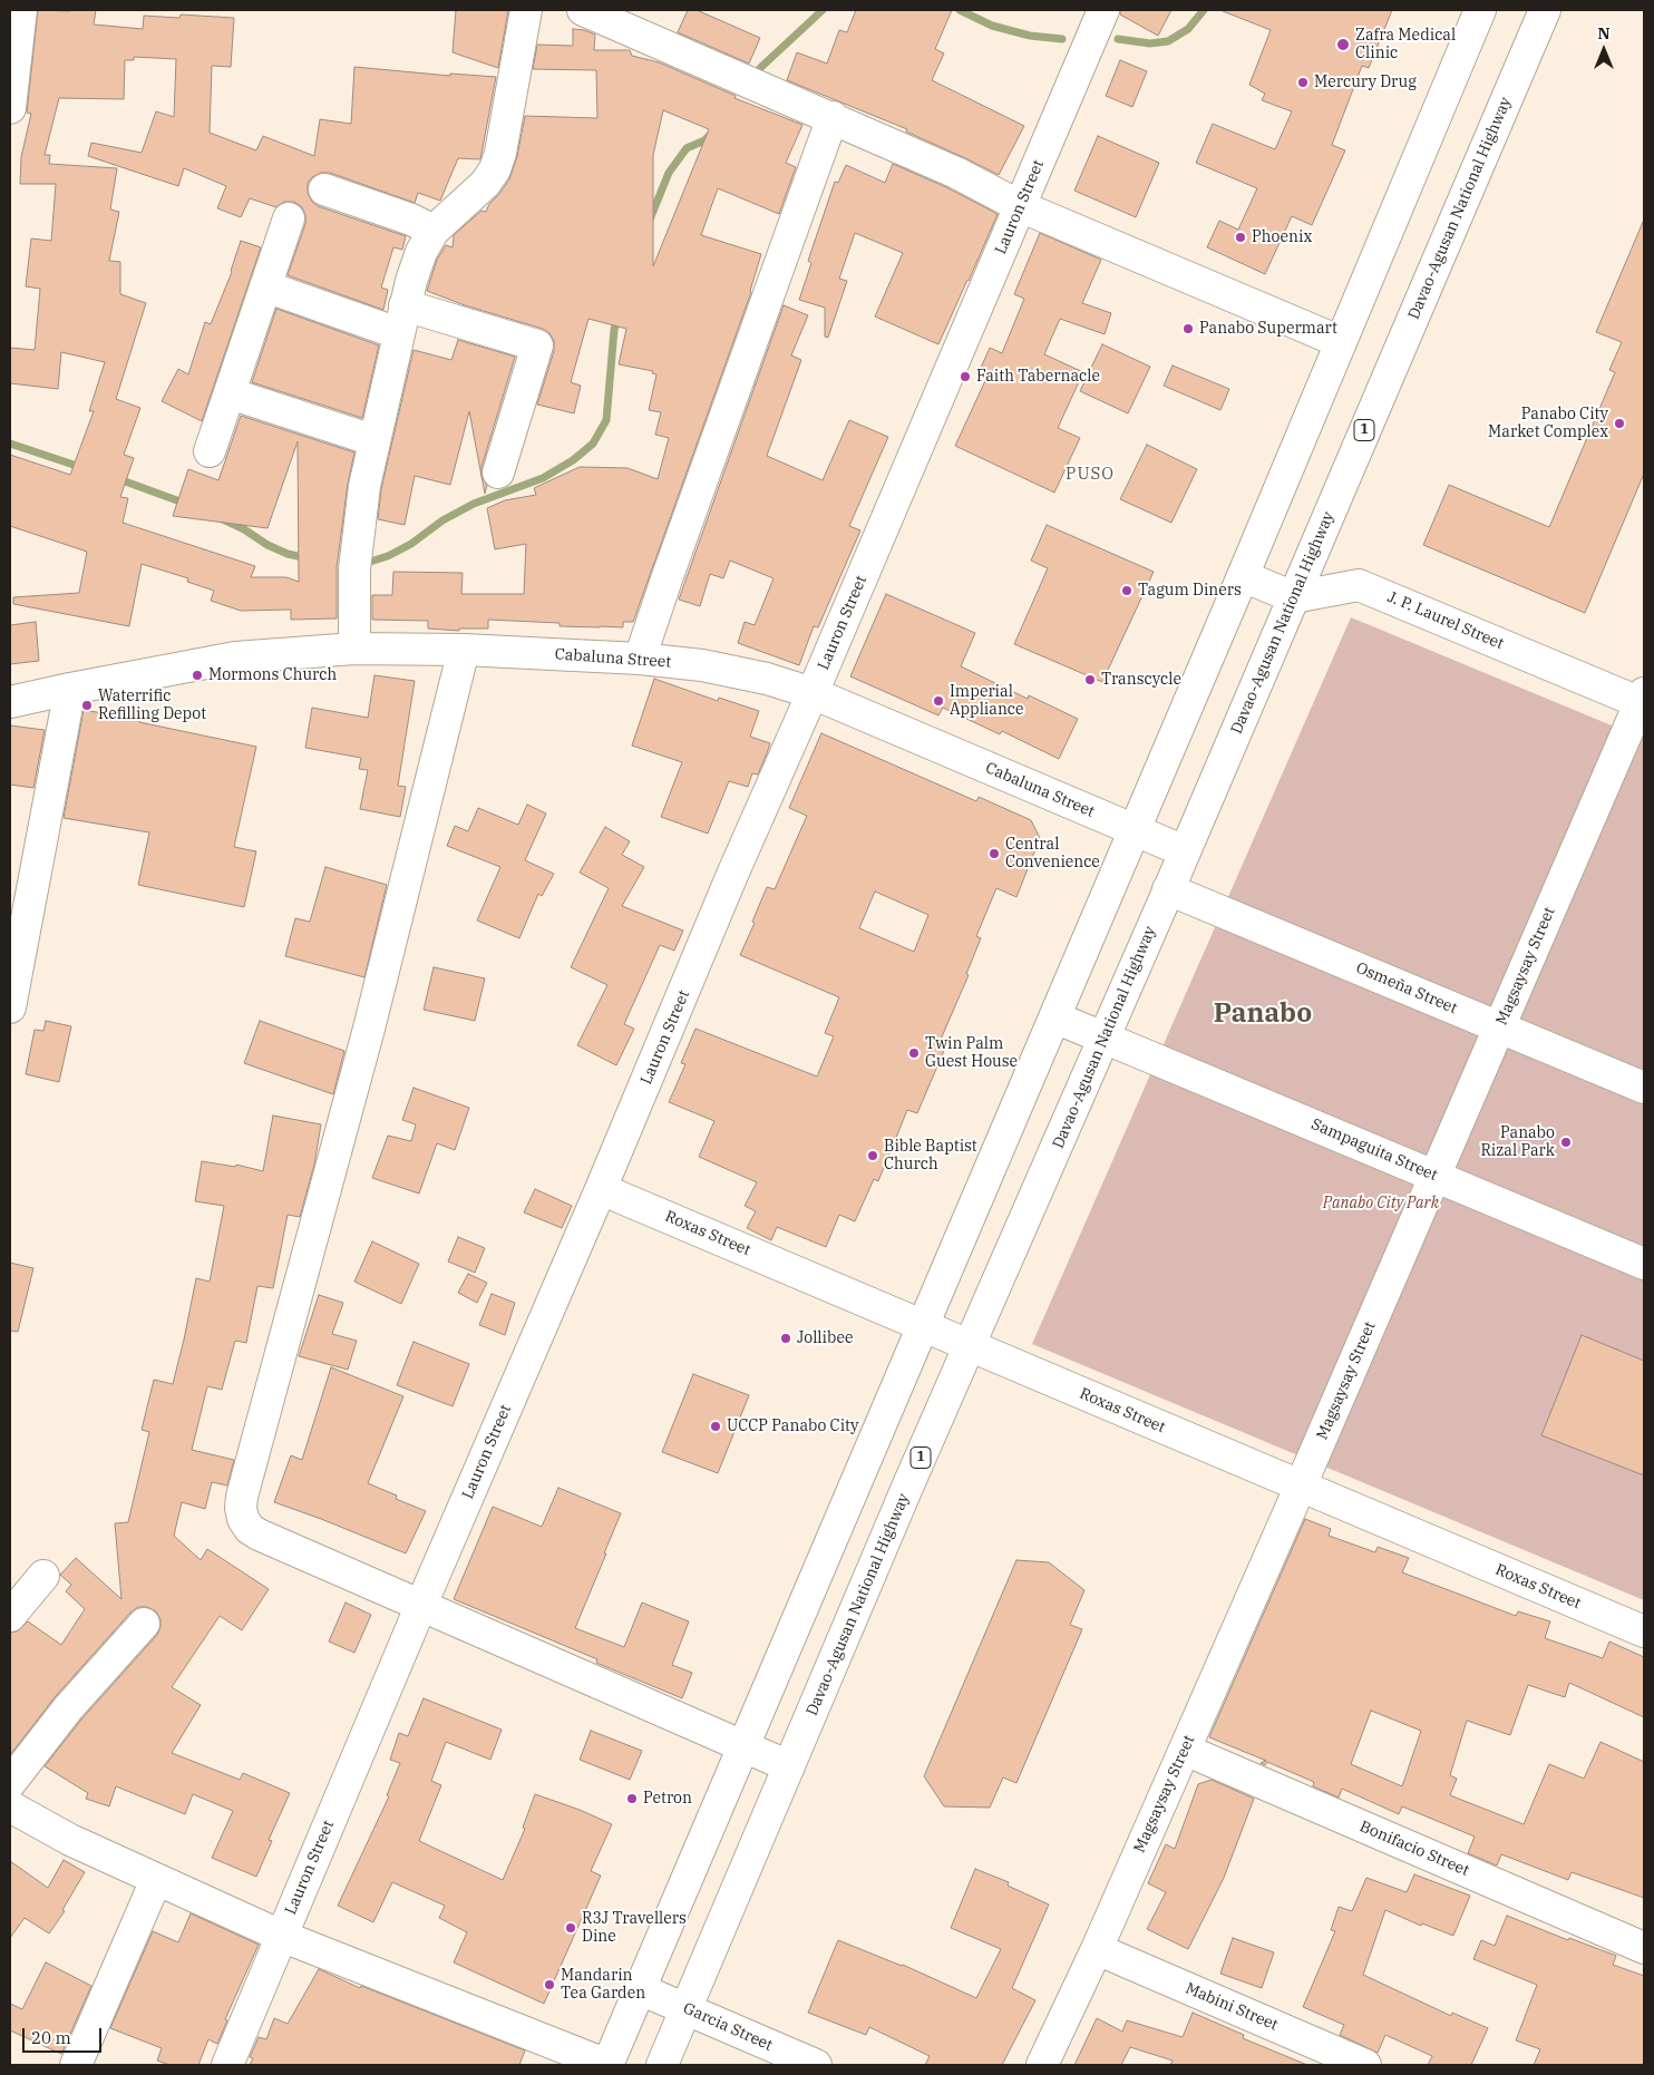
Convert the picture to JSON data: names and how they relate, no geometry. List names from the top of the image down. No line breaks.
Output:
{"streets":{"main road":["Lauron Street","Davao-Agusan National Highway","1","J. P. Laurel Street","Cabaluna Street","Magsaysay Street","Osmeña Street","Sampaguita Street","Roxas Street","Bonifacio Street","Mabini Street","Garcia Street"]},"crossings":[["Lauron Street","Cabaluna Street"],["Lauron Street","Roxas Street"],["Davao-Agusan National Highway","J. P. Laurel Street"],["Davao-Agusan National Highway","Cabaluna Street"],["Davao-Agusan National Highway","Osmeña Street"],["Davao-Agusan National Highway","Sampaguita Street"],["Davao-Agusan National Highway","Roxas Street"],["Davao-Agusan National Highway","Garcia Street"],["J. P. Laurel Street","Magsaysay Street"],["Magsaysay Street","Osmeña Street"],["Magsaysay Street","Sampaguita Street"],["Magsaysay Street","Roxas Street"],["Magsaysay Street","Bonifacio Street"],["Magsaysay Street","Mabini Street"]],"districts":["PUSO","Panabo"],"parks":["Panabo City Park"],"places":["Zafra Medical Clinic","Mercury Drug","Phoenix","Panabo Supermart","Faith Tabernacle","Panabo City Market Complex","Tagum Diners","Mormons Church","Transcycle","Imperial Appliance","Waterrific Refilling Depot","Central Convenience","Twin Palm Guest House","Panabo Rizal Park","Bible Baptist Church","Jollibee","UCCP Panabo City","Petron","R3J Travellers Dine","Mandarin Tea Garden"],"scale_bar":"20 m","north":"top"}
